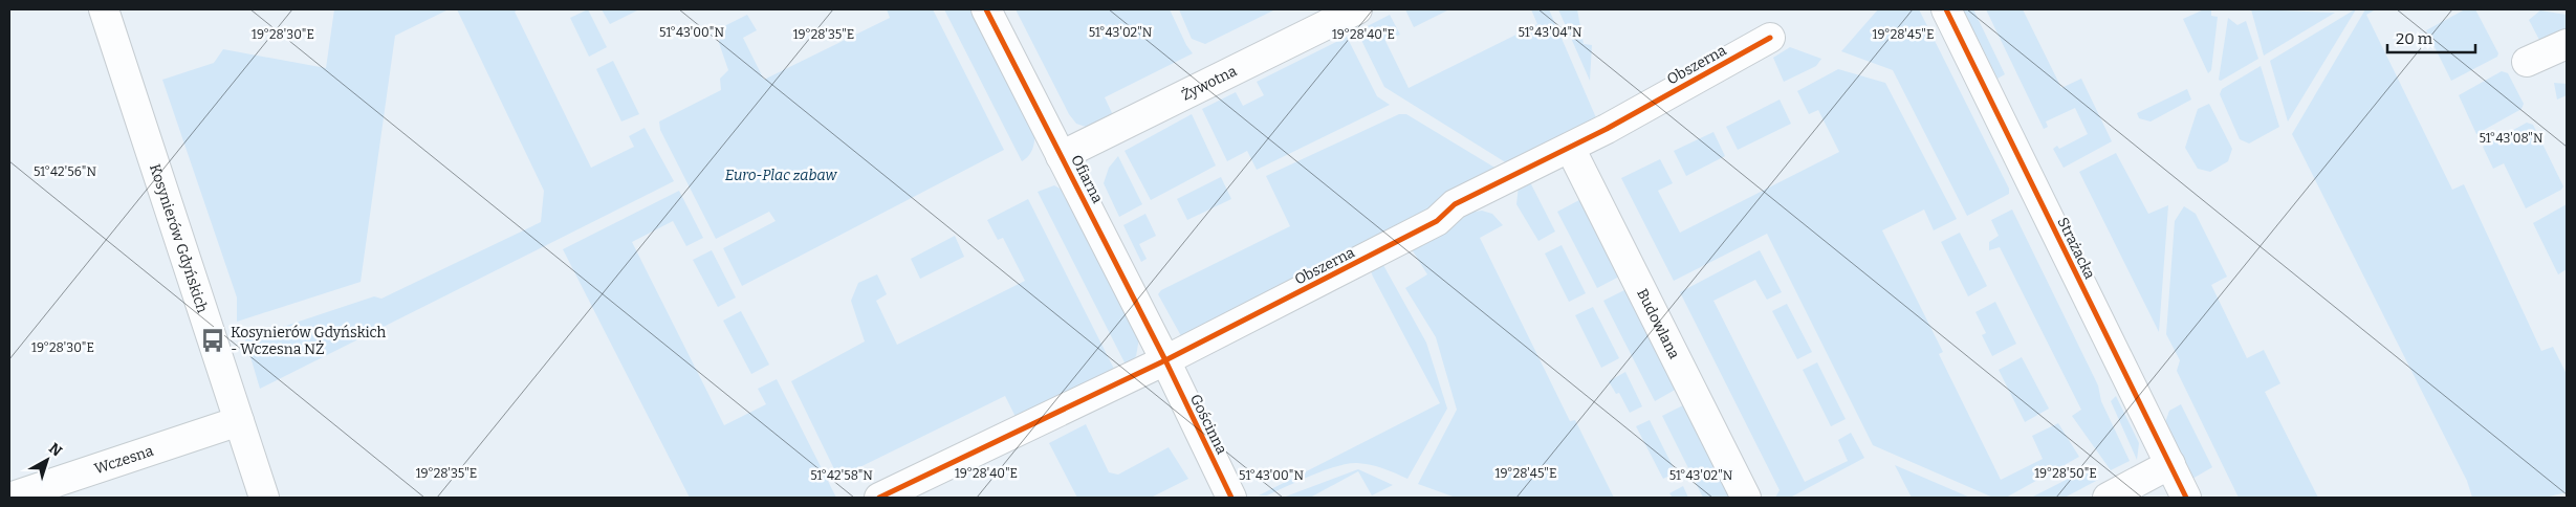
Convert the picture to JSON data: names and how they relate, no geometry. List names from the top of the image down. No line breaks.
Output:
{"streets":{"street":["Obszerna","Żywotna","Ofiarna","Kosynierów Gdyńskich","Strażacka","Budowlana","Gościnna","Wczesna"]},"crossings":[["Obszerna","Ofiarna"],["Obszerna","Budowlana"],["Obszerna","Gościnna"],["Żywotna","Ofiarna"],["Ofiarna","Gościnna"],["Kosynierów Gdyńskich","Wczesna"]],"parks":["Euro-Plac zabaw"],"places":{"bus stop":["Kosynierów Gdyńskich - Wczesna NŻ"]},"scale_bar":"20 m","north":"top right","coordinates":["51°43'04\"N","51°43'00\"N","51°43'02\"N","19°28'35\"E","19°28'40\"E","19°28'45\"E","19°28'30\"E","51°43'08\"N","51°42'56\"N","19°28'50\"E","51°42'58\"N"]}
